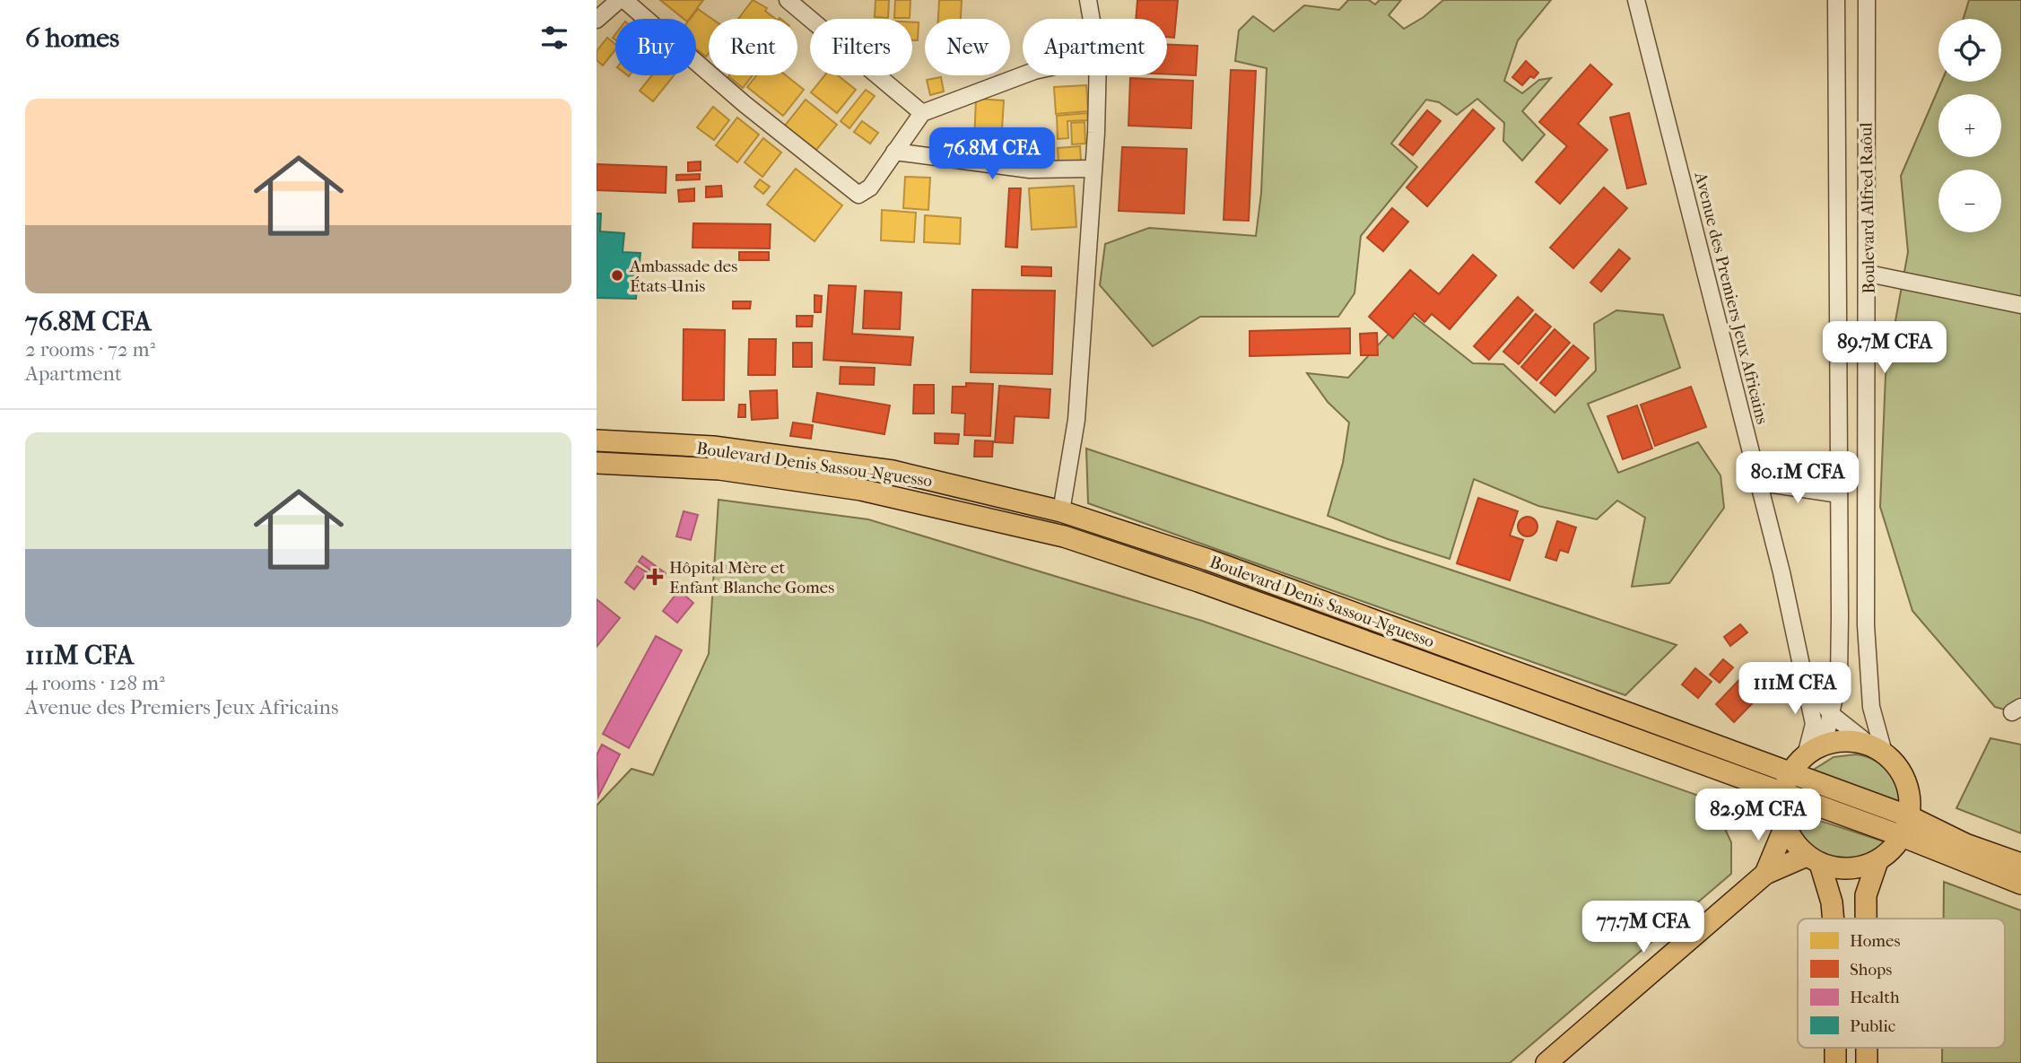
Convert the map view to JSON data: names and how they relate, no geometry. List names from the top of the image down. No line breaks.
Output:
{"streets":{"main road":["Boulevard Denis Sassou-Nguesso"],"street":["Boulevard Alfred Raôul","Avenue des Premiers Jeux Africains"]},"crossings":[["Boulevard Alfred Raôul","Avenue des Premiers Jeux Africains"]],"places":{"other":["Ambassade des États-Unis"],"health":["Hôpital Mère et Enfant Blanche Gomes"]},"legend":["Homes","Shops","Health","Public"],"page":{"heading":"6 homes","map_buttons":["+","−"],"chip":["Buy","Rent","Filters","New","Apartment"],"list":[{"name":"76.8M CFA","note":"2 rooms · 72 m² · Apartment"},{"name":"111M CFA","note":"4 rooms · 128 m² · Avenue des Premiers Jeux Africains"}],"price":["76.8M CFA","89.7M CFA","80.1M CFA","111M CFA","82.9M CFA","77.7M CFA"]}}
